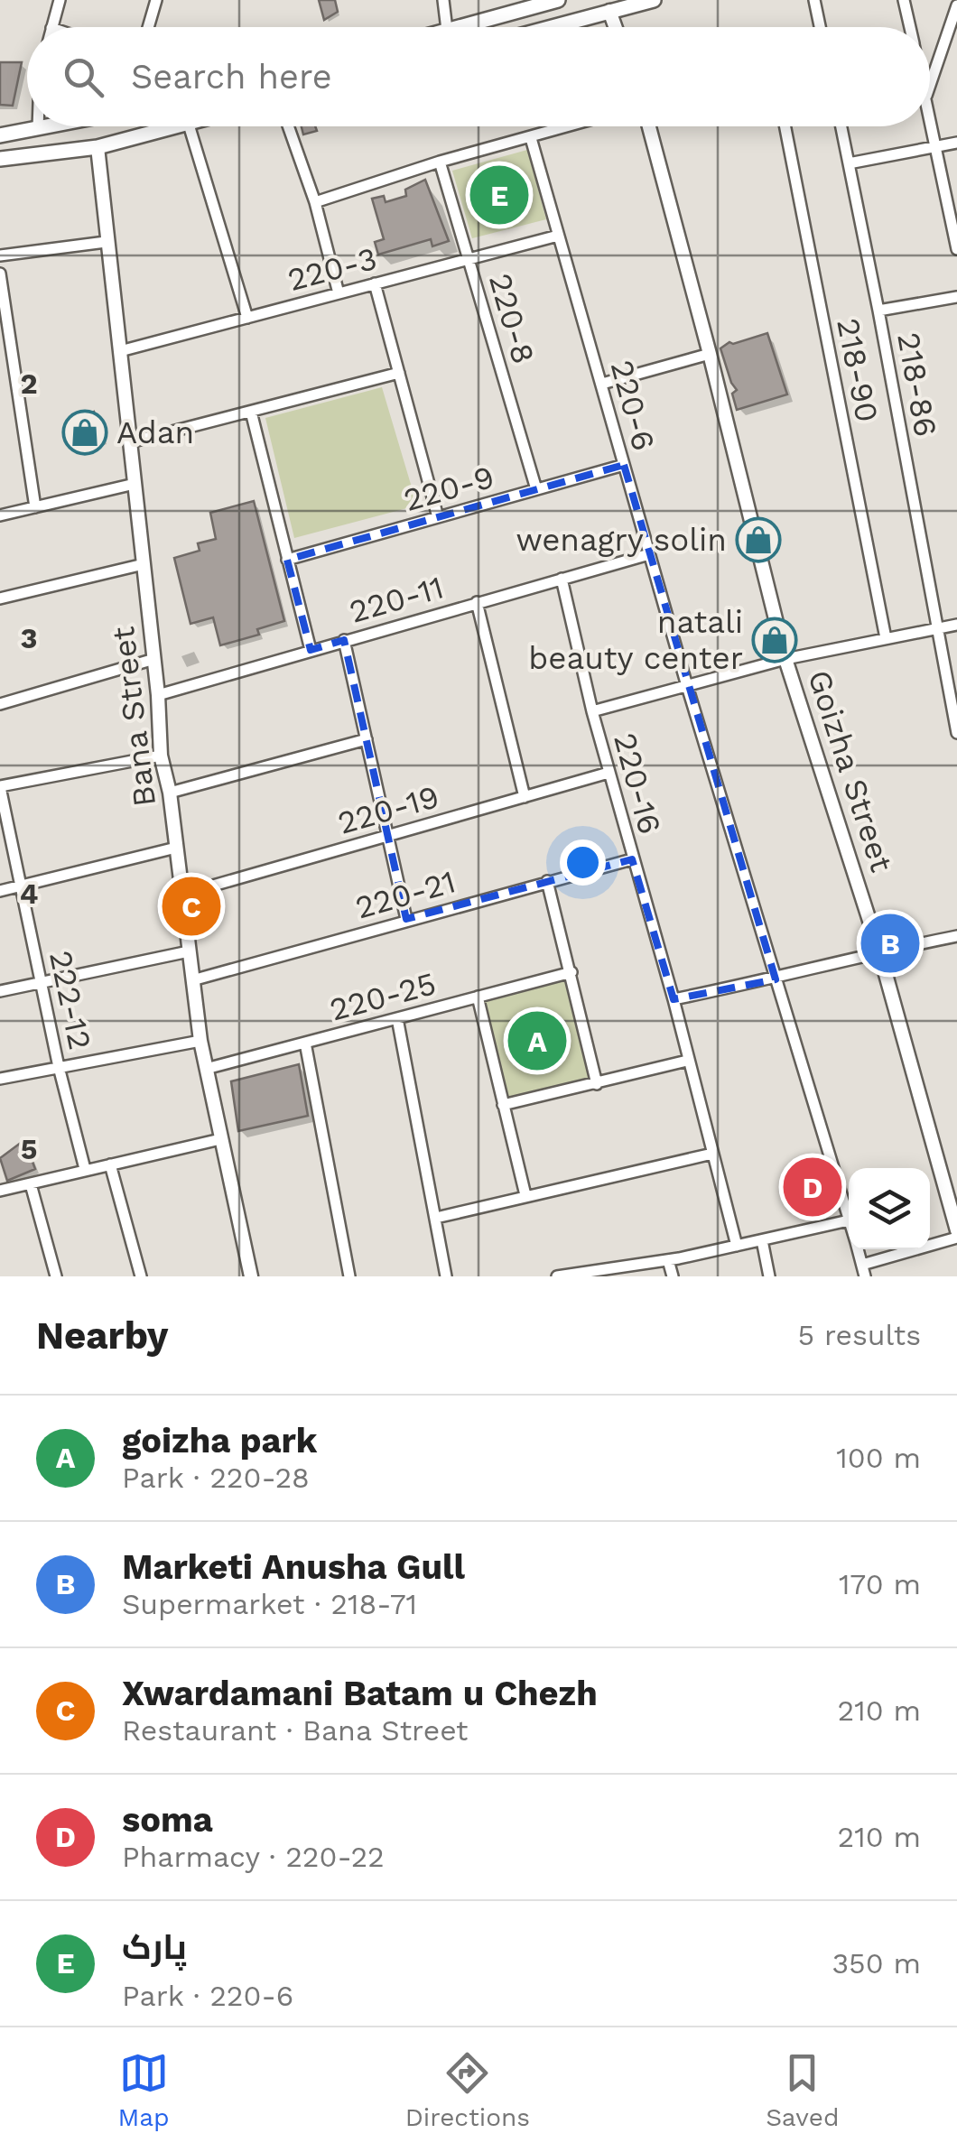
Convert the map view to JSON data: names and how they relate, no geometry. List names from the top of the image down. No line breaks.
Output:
{"streets":{"street":["220-3","220-8","218-90","218-86","220-6","220-9","220-11","Bana Street","Goizha Street","220-16","220-19","220-21","220-25","222-12"]},"crossings":[["220-3","220-8"],["220-3","220-6"],["220-3","Bana Street"],["220-8","220-9"],["220-6","220-9"],["220-6","220-11"],["220-11","Bana Street"],["220-11","220-16"],["Bana Street","220-19"],["Bana Street","220-21"],["Bana Street","220-25"],["220-16","220-19"],["220-16","220-21"]],"places":{"shop":["Adan","wenagry solin","natali beauty center"]},"page":{"search":"Search here","pins":["E","C","B","A","D"],"heading":["Nearby","5 results"],"list":[{"mark":"A","name":"goizha park","note":"Park · 220-28","value":"100 m"},{"mark":"B","name":"Marketi Anusha Gull","note":"Supermarket · 218-71","value":"170 m"},{"mark":"C","name":"Xwardamani Batam u Chezh","note":"Restaurant · Bana Street","value":"210 m"},{"mark":"D","name":"soma","note":"Pharmacy · 220-22","value":"210 m"},{"mark":"E","name":"پارک","note":"Park · 220-6","value":"350 m"}],"nav":["Map","Directions","Saved"]},"grid":{"rows":["2","3","4","5"]}}
